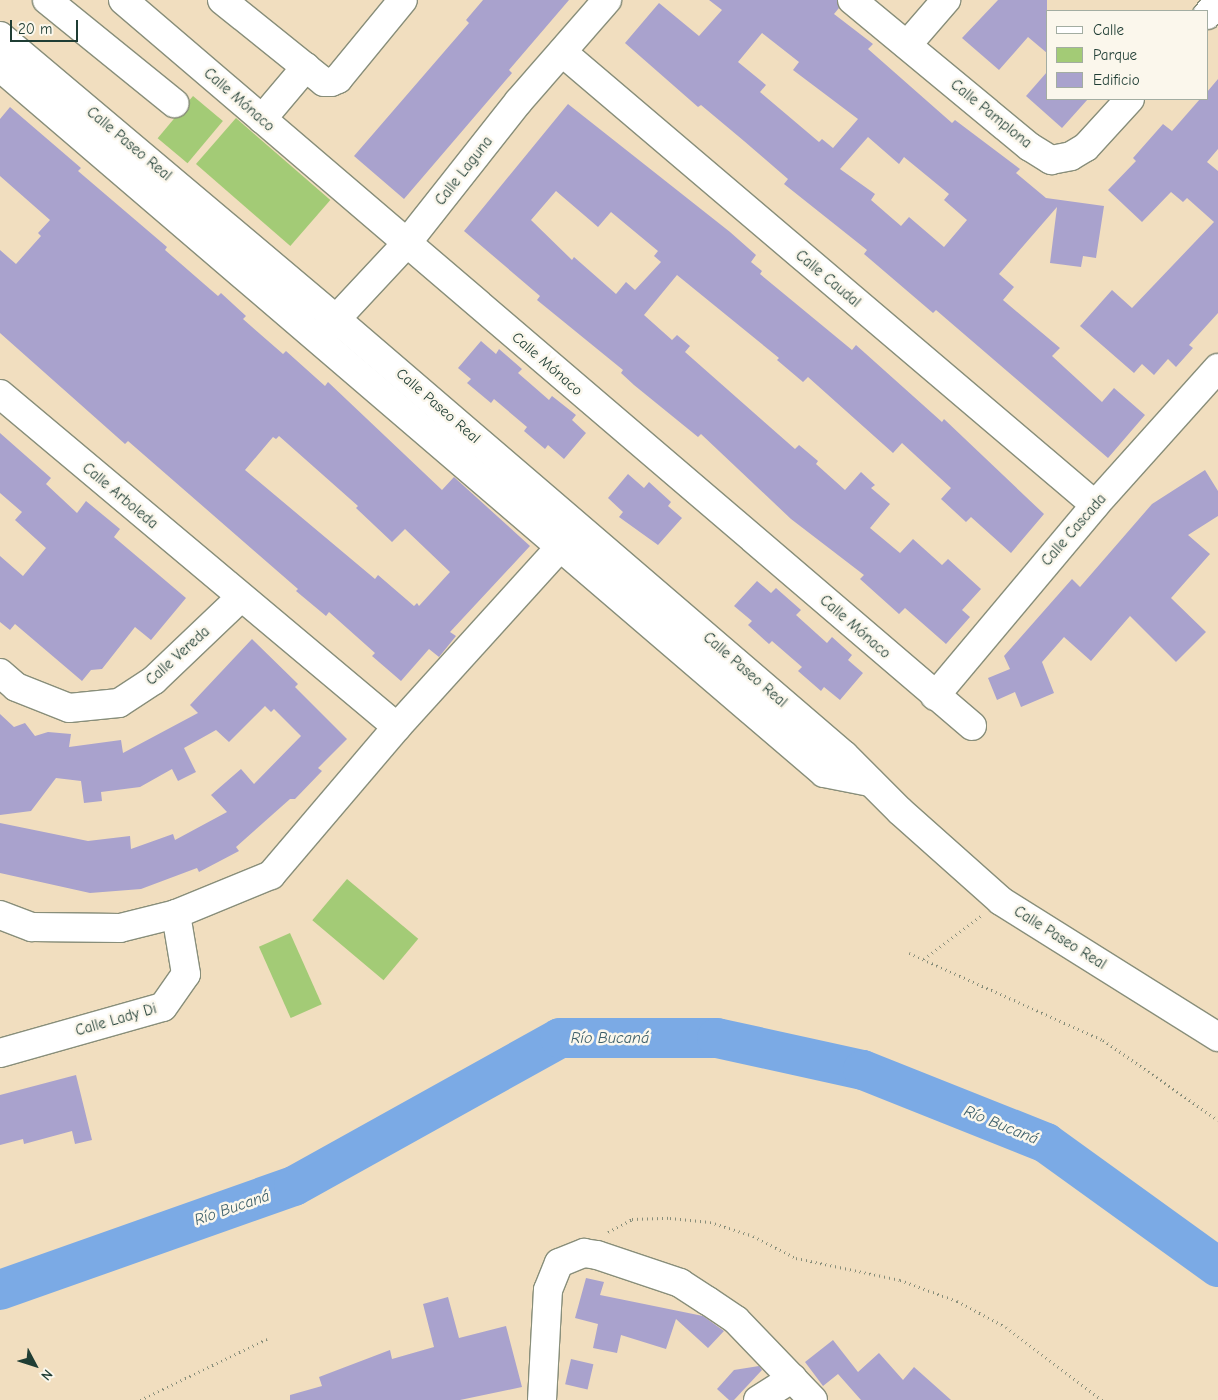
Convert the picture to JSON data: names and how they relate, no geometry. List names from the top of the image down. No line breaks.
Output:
{"streets":{"street":["Calle Mónaco","Calle Pamplona","Calle Paseo Real","Calle Laguna","Calle Caudal","Calle Arboleda","Calle Cascada","Calle Vereda","Calle Lady Di"]},"crossings":[["Calle Mónaco","Calle Laguna"],["Calle Mónaco","Calle Cascada"],["Calle Paseo Real","Calle Laguna"],["Calle Laguna","Calle Caudal"],["Calle Caudal","Calle Cascada"],["Calle Arboleda","Calle Vereda"]],"water":["Río Bucaná"],"legend":["Calle","Parque","Edificio"],"scale_bar":"20 m","north":"bottom right"}
